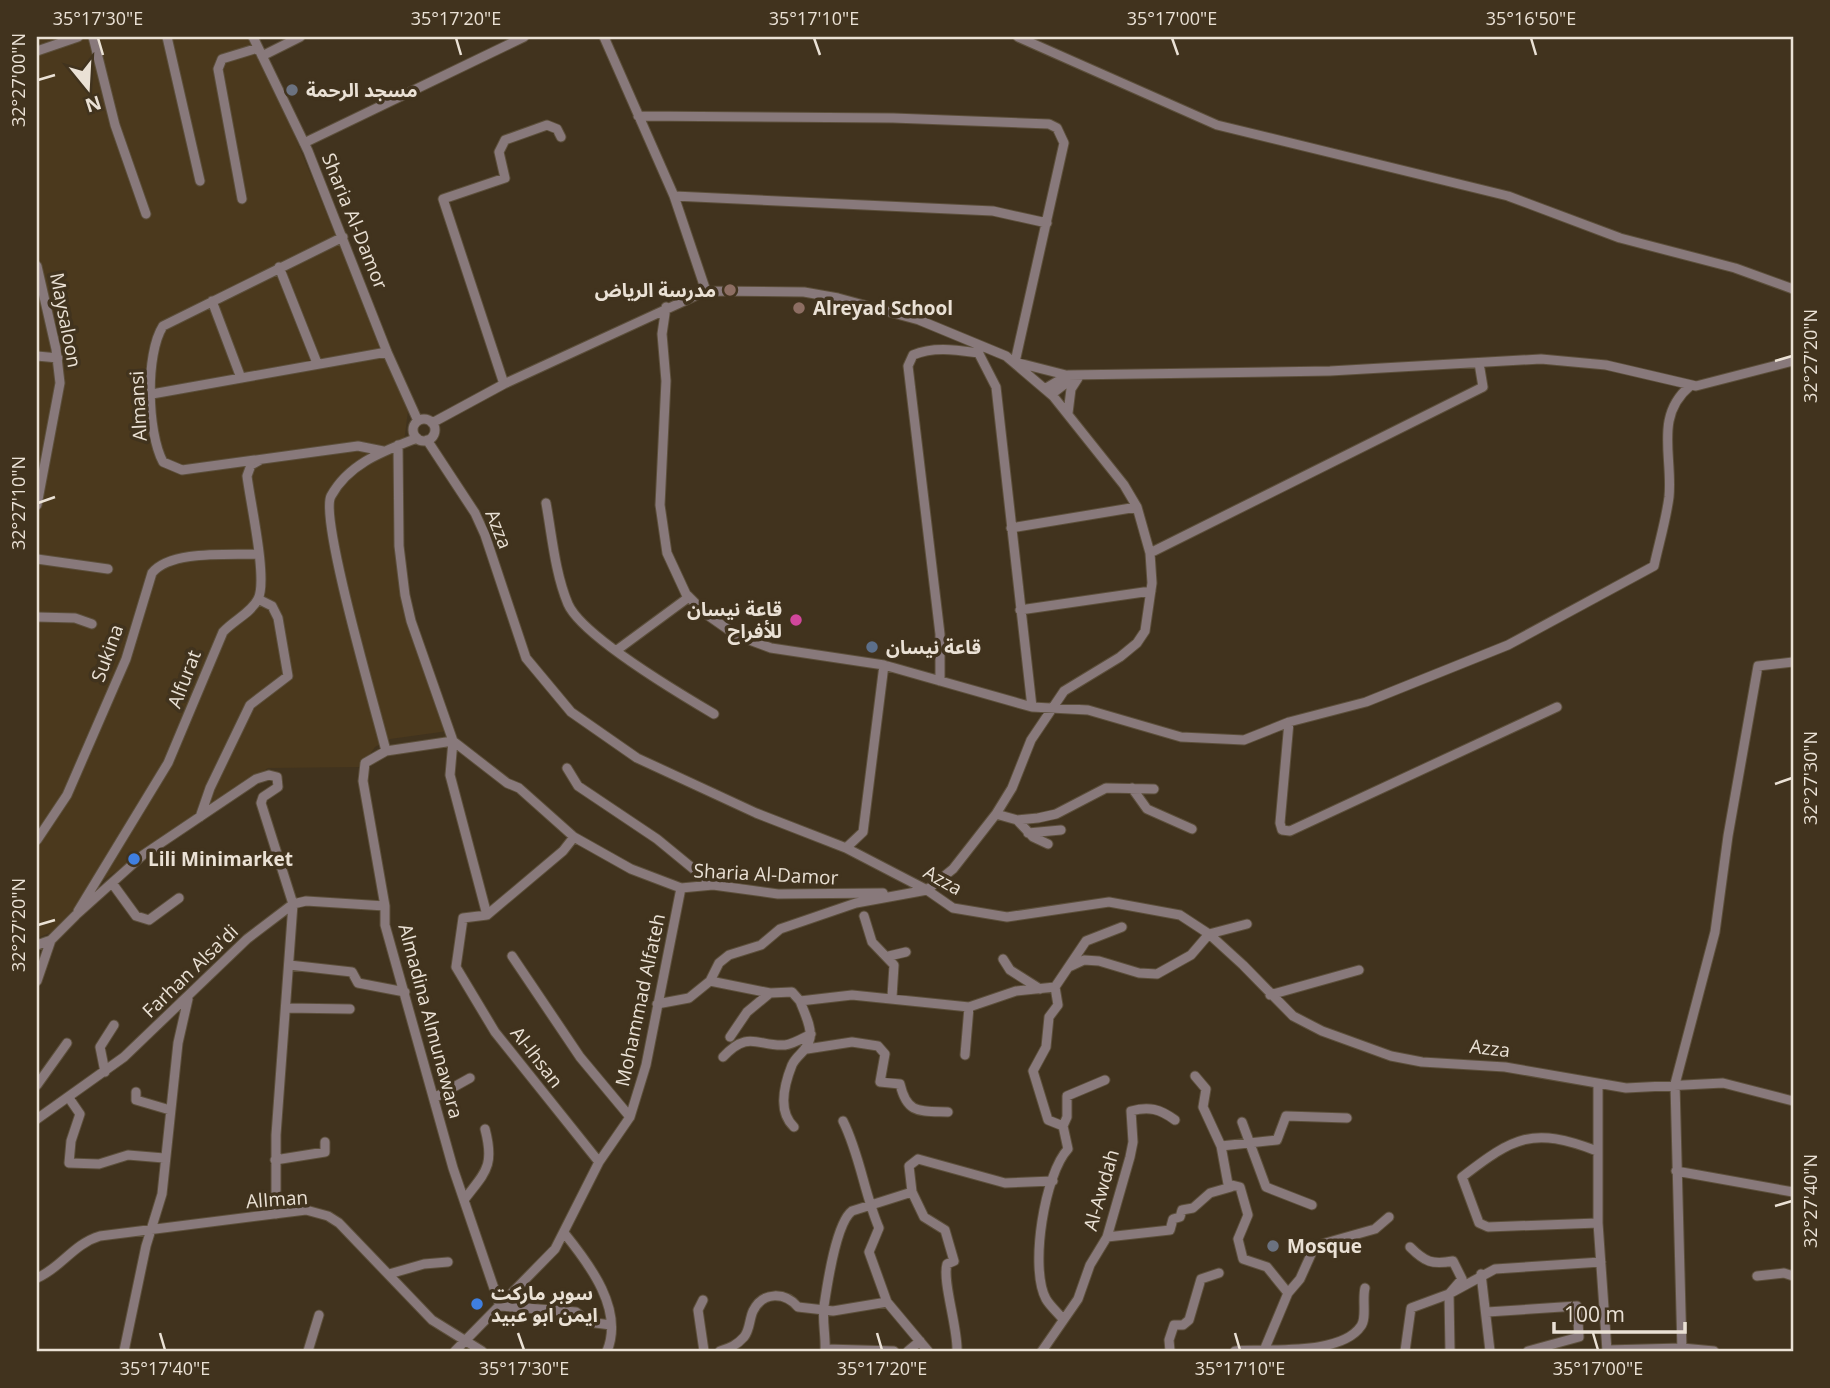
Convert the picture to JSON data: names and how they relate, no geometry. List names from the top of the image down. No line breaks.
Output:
{"streets":{"street":["Sharia Al-Damor","Maysaloon","Almansi","Azza","Sukina","Alfurat","Farhan Alsa'di","Mohammad Alfateh","Almadina Almunawara","Al-Ihsan","Al-Awdah","AlIman"]},"crossings":[["Sharia Al-Damor","Almansi"],["Sharia Al-Damor","Azza"],["Sharia Al-Damor","Mohammad Alfateh"],["Mohammad Alfateh","Almadina Almunawara"],["Mohammad Alfateh","Al-Ihsan"],["Mohammad Alfateh","AlIman"]],"places":["مسجد الرحمة","مدرسة الرياض","Alreyad School","قاعة نيسان للأفراح","قاعة نيسان","Lili Minimarket","Mosque","سوبر ماركت ايمن ابو عبيد"],"scale_bar":"100 m","north":"bottom","coordinates":["35°17'30\"E","35°17'20\"E","35°17'10\"E","35°17'00\"E","35°16'50\"E","32°27'00\"N","32°27'20\"N","32°27'10\"N","32°27'30\"N","32°27'40\"N","35°17'40\"E"]}
